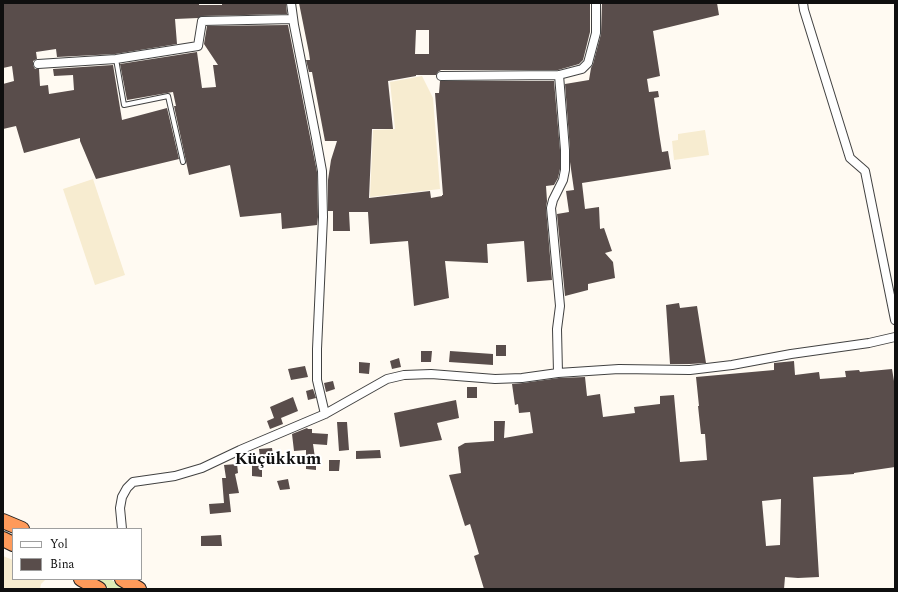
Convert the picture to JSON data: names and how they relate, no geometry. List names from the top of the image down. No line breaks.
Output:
{"districts":["Küçükkum"],"legend":["Yol","Bina"]}
